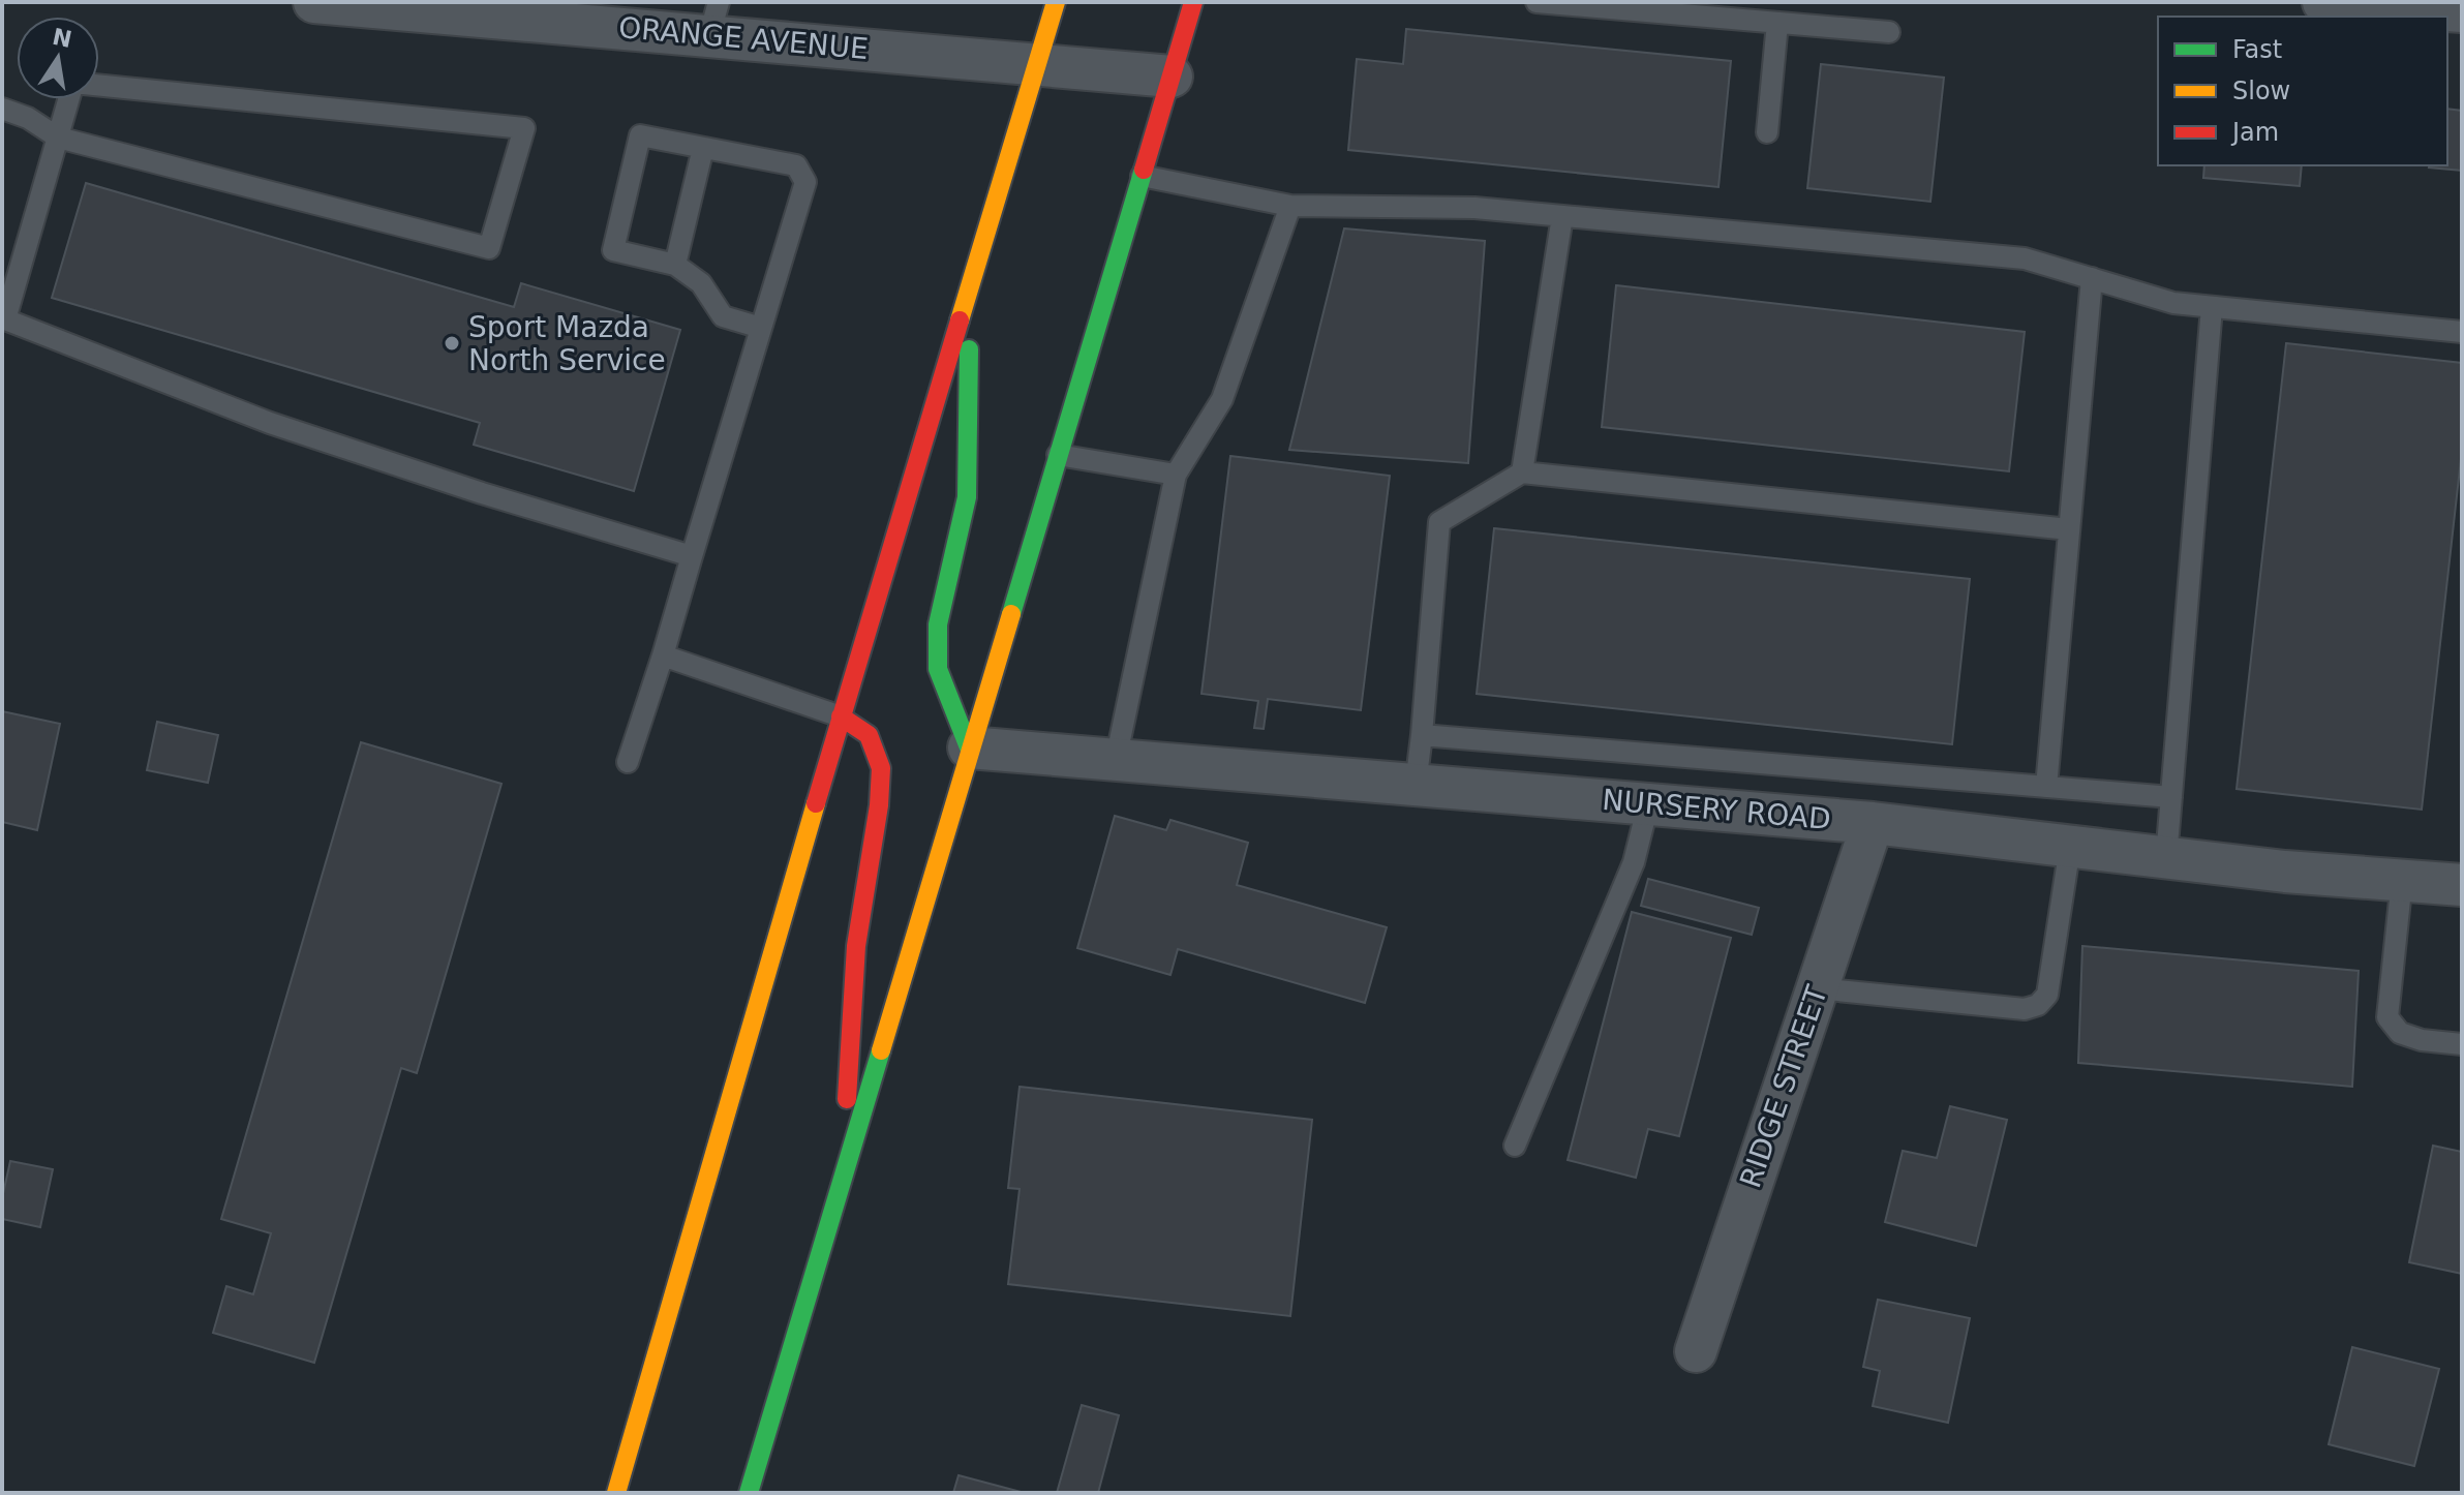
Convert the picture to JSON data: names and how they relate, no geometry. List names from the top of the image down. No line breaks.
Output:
{"streets":{"street":["ORANGE AVENUE","NURSERY ROAD","RIDGE STREET"]},"crossings":[["NURSERY ROAD","RIDGE STREET"]],"places":["Sport Mazda North Service"],"legend":["Fast","Slow","Jam"],"north":"top"}
